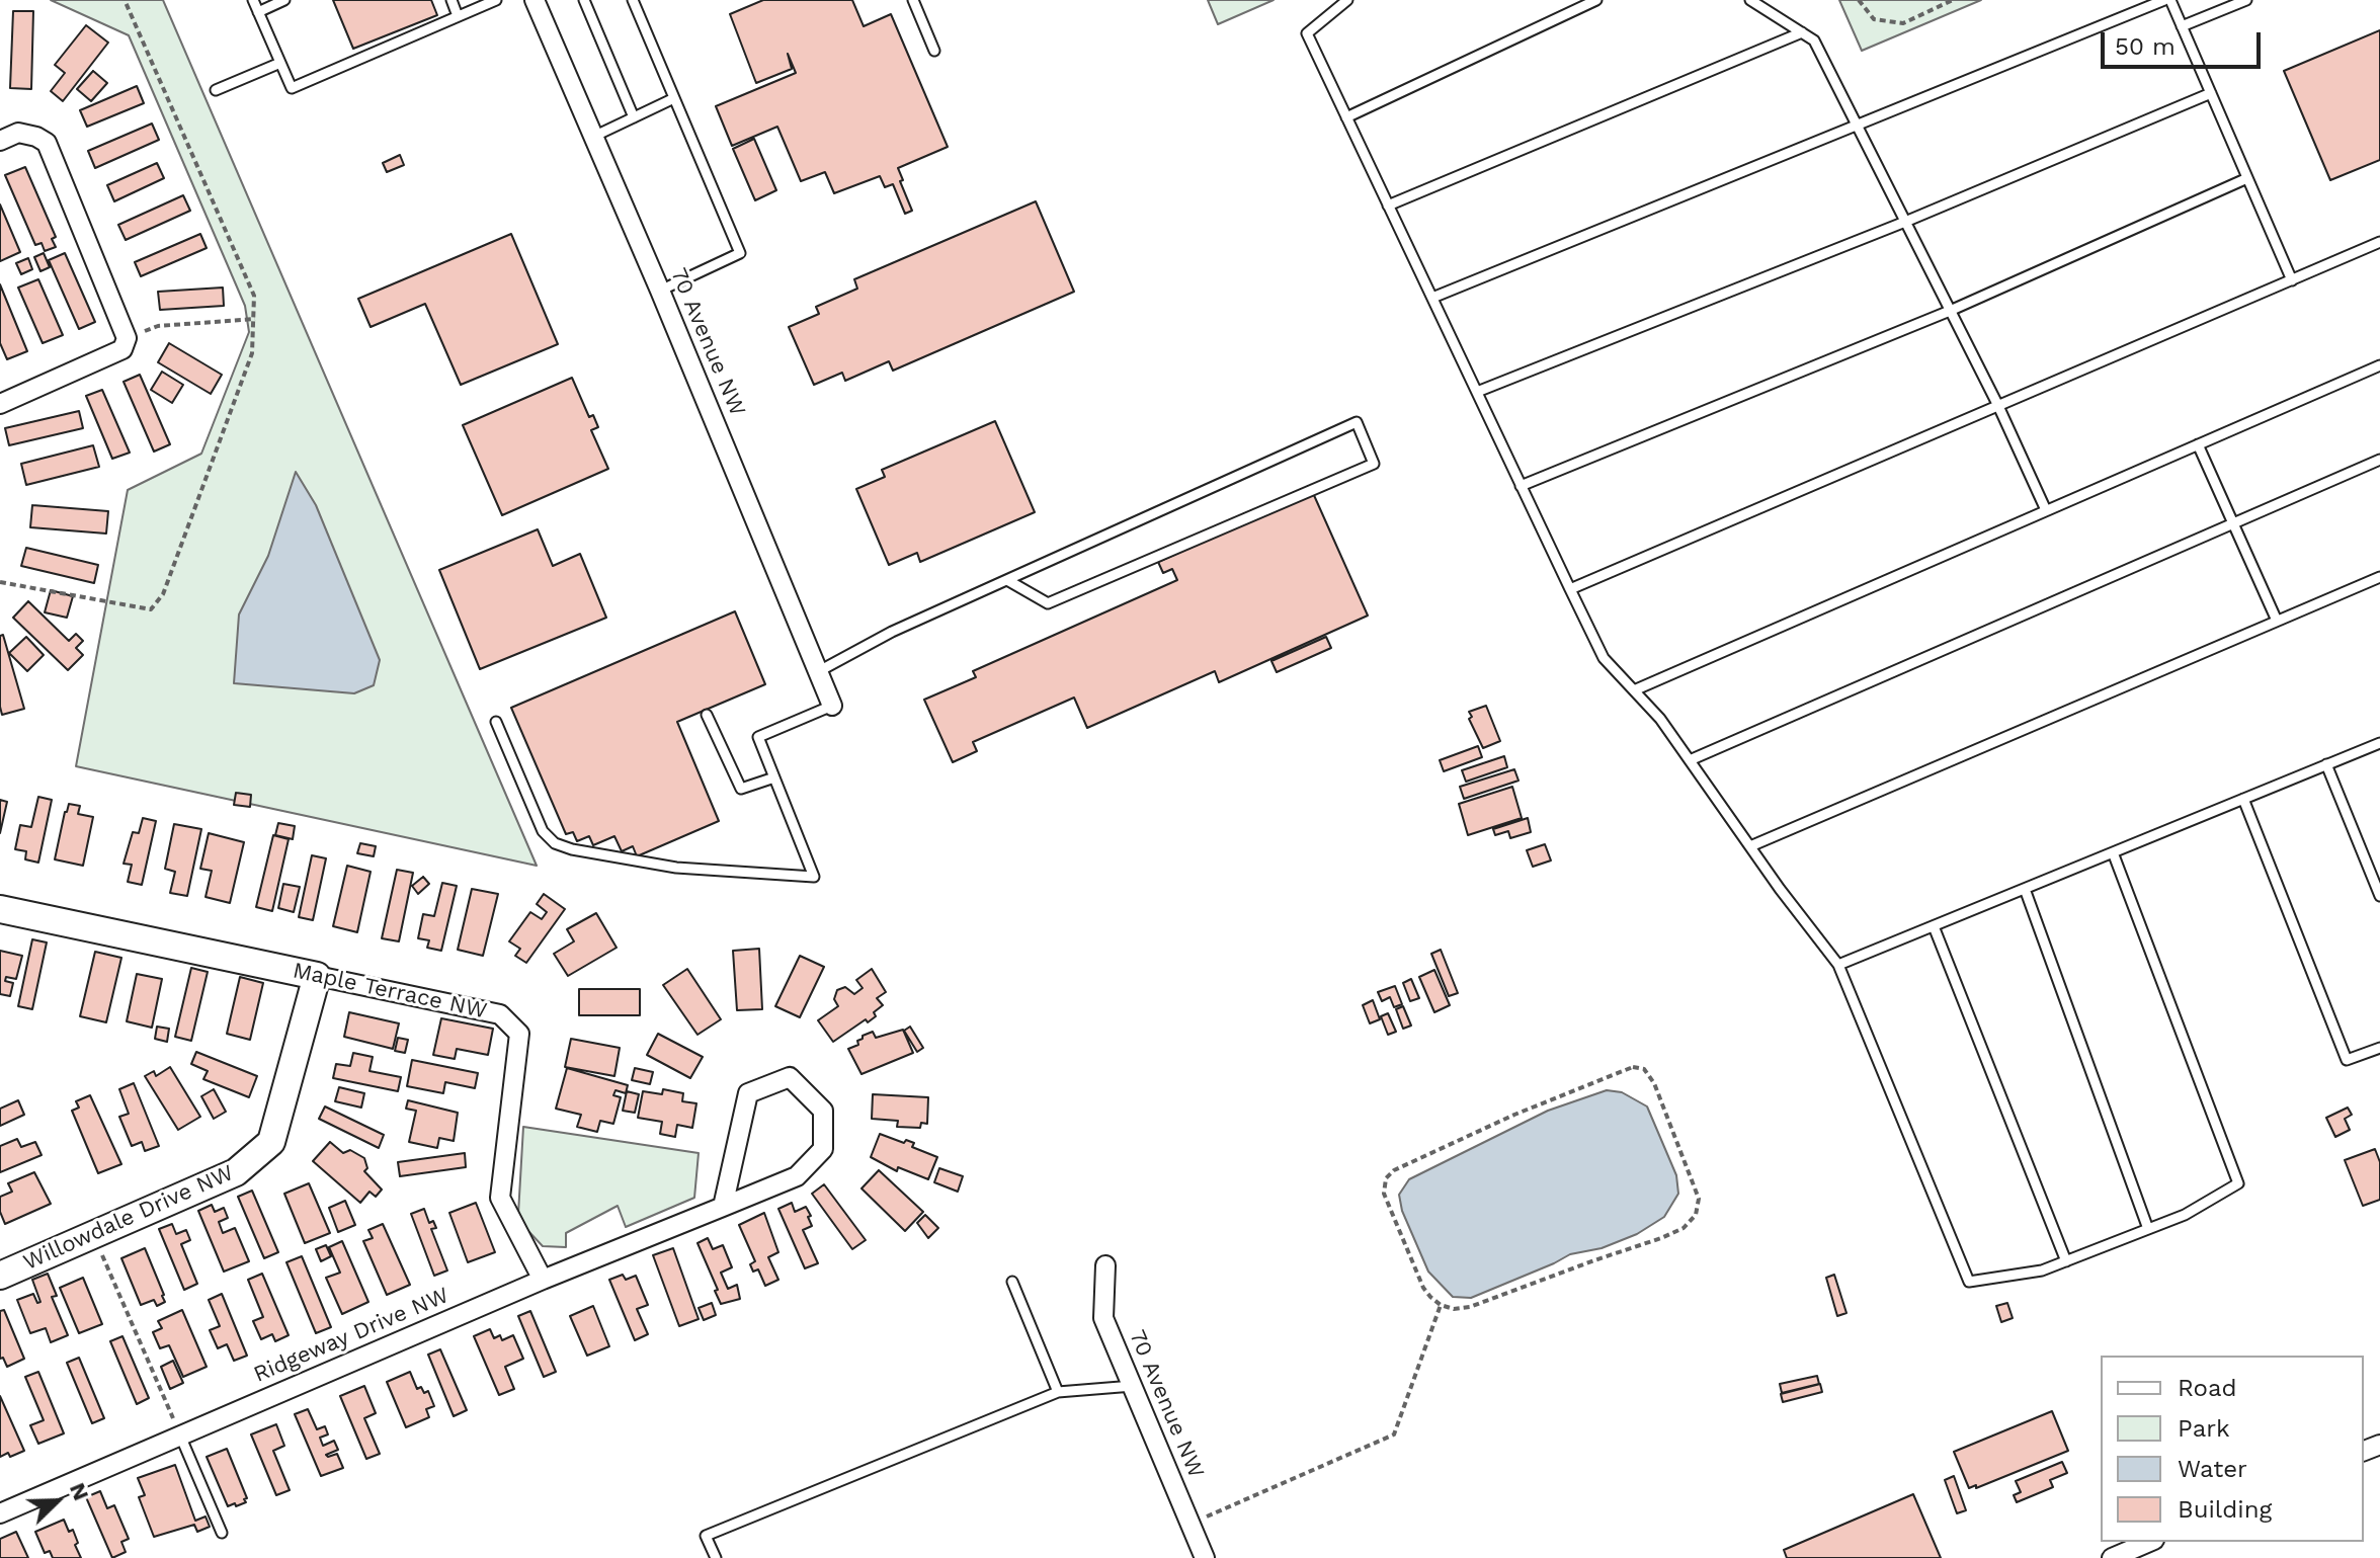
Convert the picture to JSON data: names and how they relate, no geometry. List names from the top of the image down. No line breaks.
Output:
{"streets":{"street":["70 Avenue NW","Maple Terrace NW","Willowdale Drive NW","Ridgeway Drive NW"]},"crossings":[["Maple Terrace NW","Willowdale Drive NW"],["Maple Terrace NW","Ridgeway Drive NW"]],"legend":["Road","Park","Water","Building"],"scale_bar":"50 m","north":"top right"}
